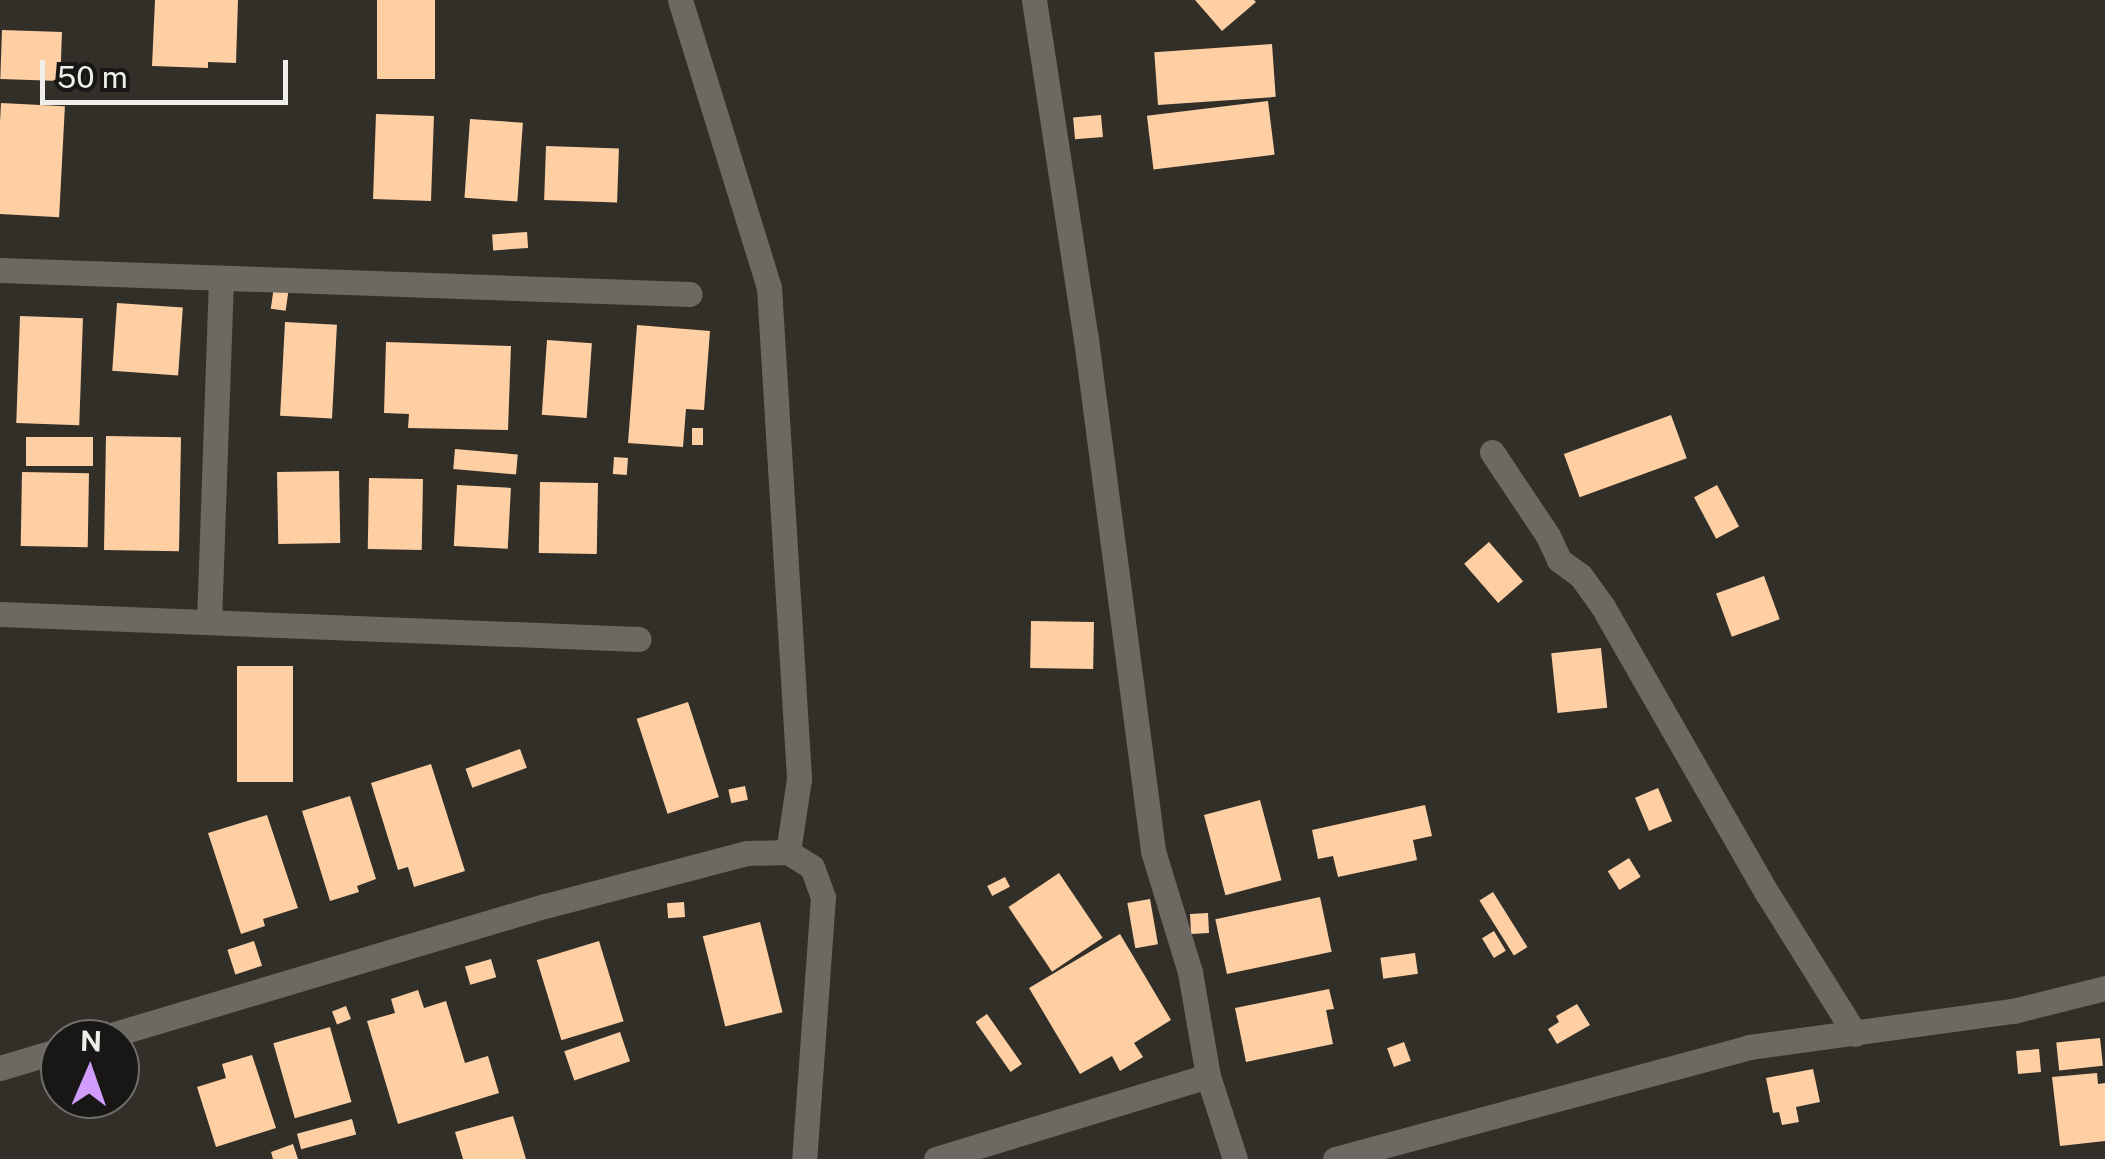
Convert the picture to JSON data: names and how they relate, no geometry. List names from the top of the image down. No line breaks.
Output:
{"scale_bar":"50 m","north":"top"}
